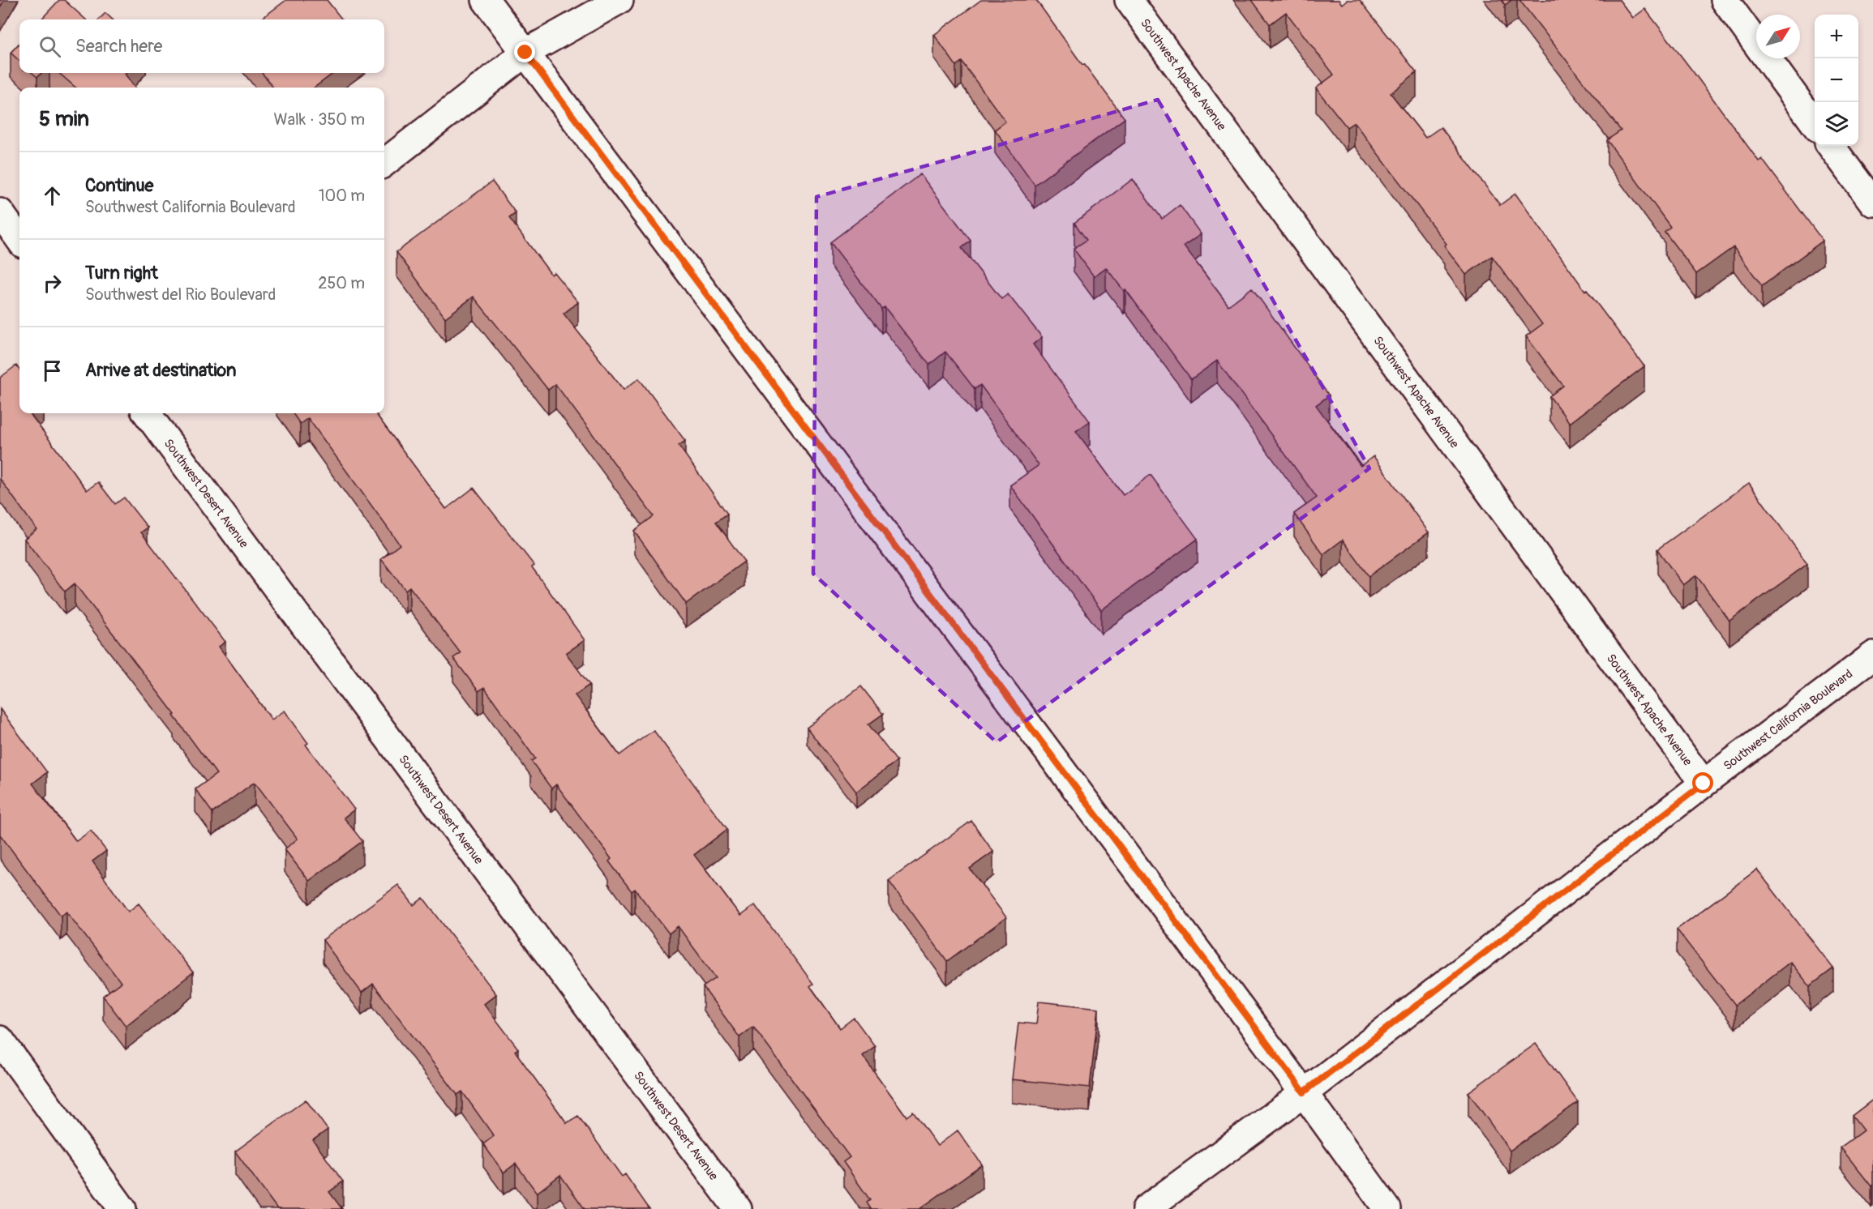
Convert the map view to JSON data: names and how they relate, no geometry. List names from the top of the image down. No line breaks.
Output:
{"streets":{"street":["Southwest Apache Avenue","Southwest Desert Avenue","Southwest California Boulevard"]},"crossings":[["Southwest Apache Avenue","Southwest California Boulevard"]],"north":"top right","page":{"map_buttons":["+","−"],"search":"Search here","heading":["5 min","Walk · 350 m"],"list":[["Continue","Southwest California Boulevard","100 m"],["Turn right","Southwest del Rio Boulevard","250 m"],"Arrive at destination"]}}
